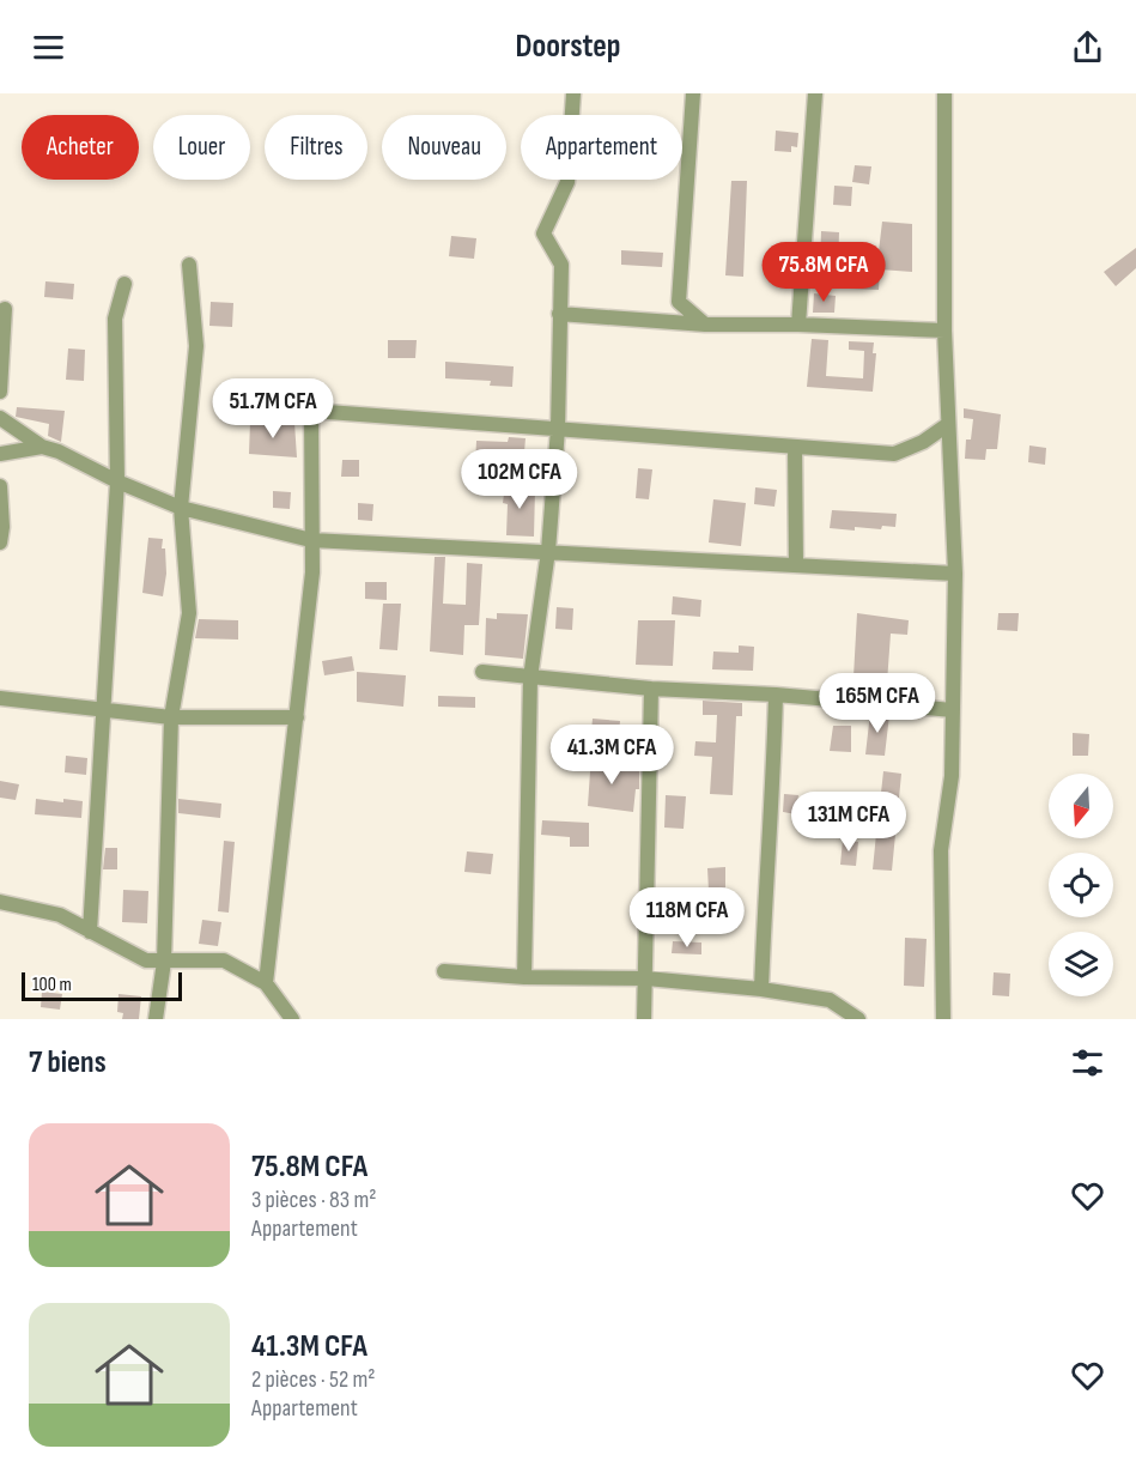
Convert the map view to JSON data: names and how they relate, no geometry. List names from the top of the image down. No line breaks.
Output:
{"scale_bar":"100 m","north":"bottom","page":{"header":"Doorstep","chip":["Acheter","Louer","Filtres","Nouveau","Appartement"],"price":["75.8M CFA","51.7M CFA","102M CFA","165M CFA","41.3M CFA","131M CFA","118M CFA"],"scale":"100 m","heading":"7 biens","list":[{"name":"75.8M CFA","note":"3 pièces · 83 m² · Appartement"},{"name":"41.3M CFA","note":"2 pièces · 52 m² · Appartement"}]}}
